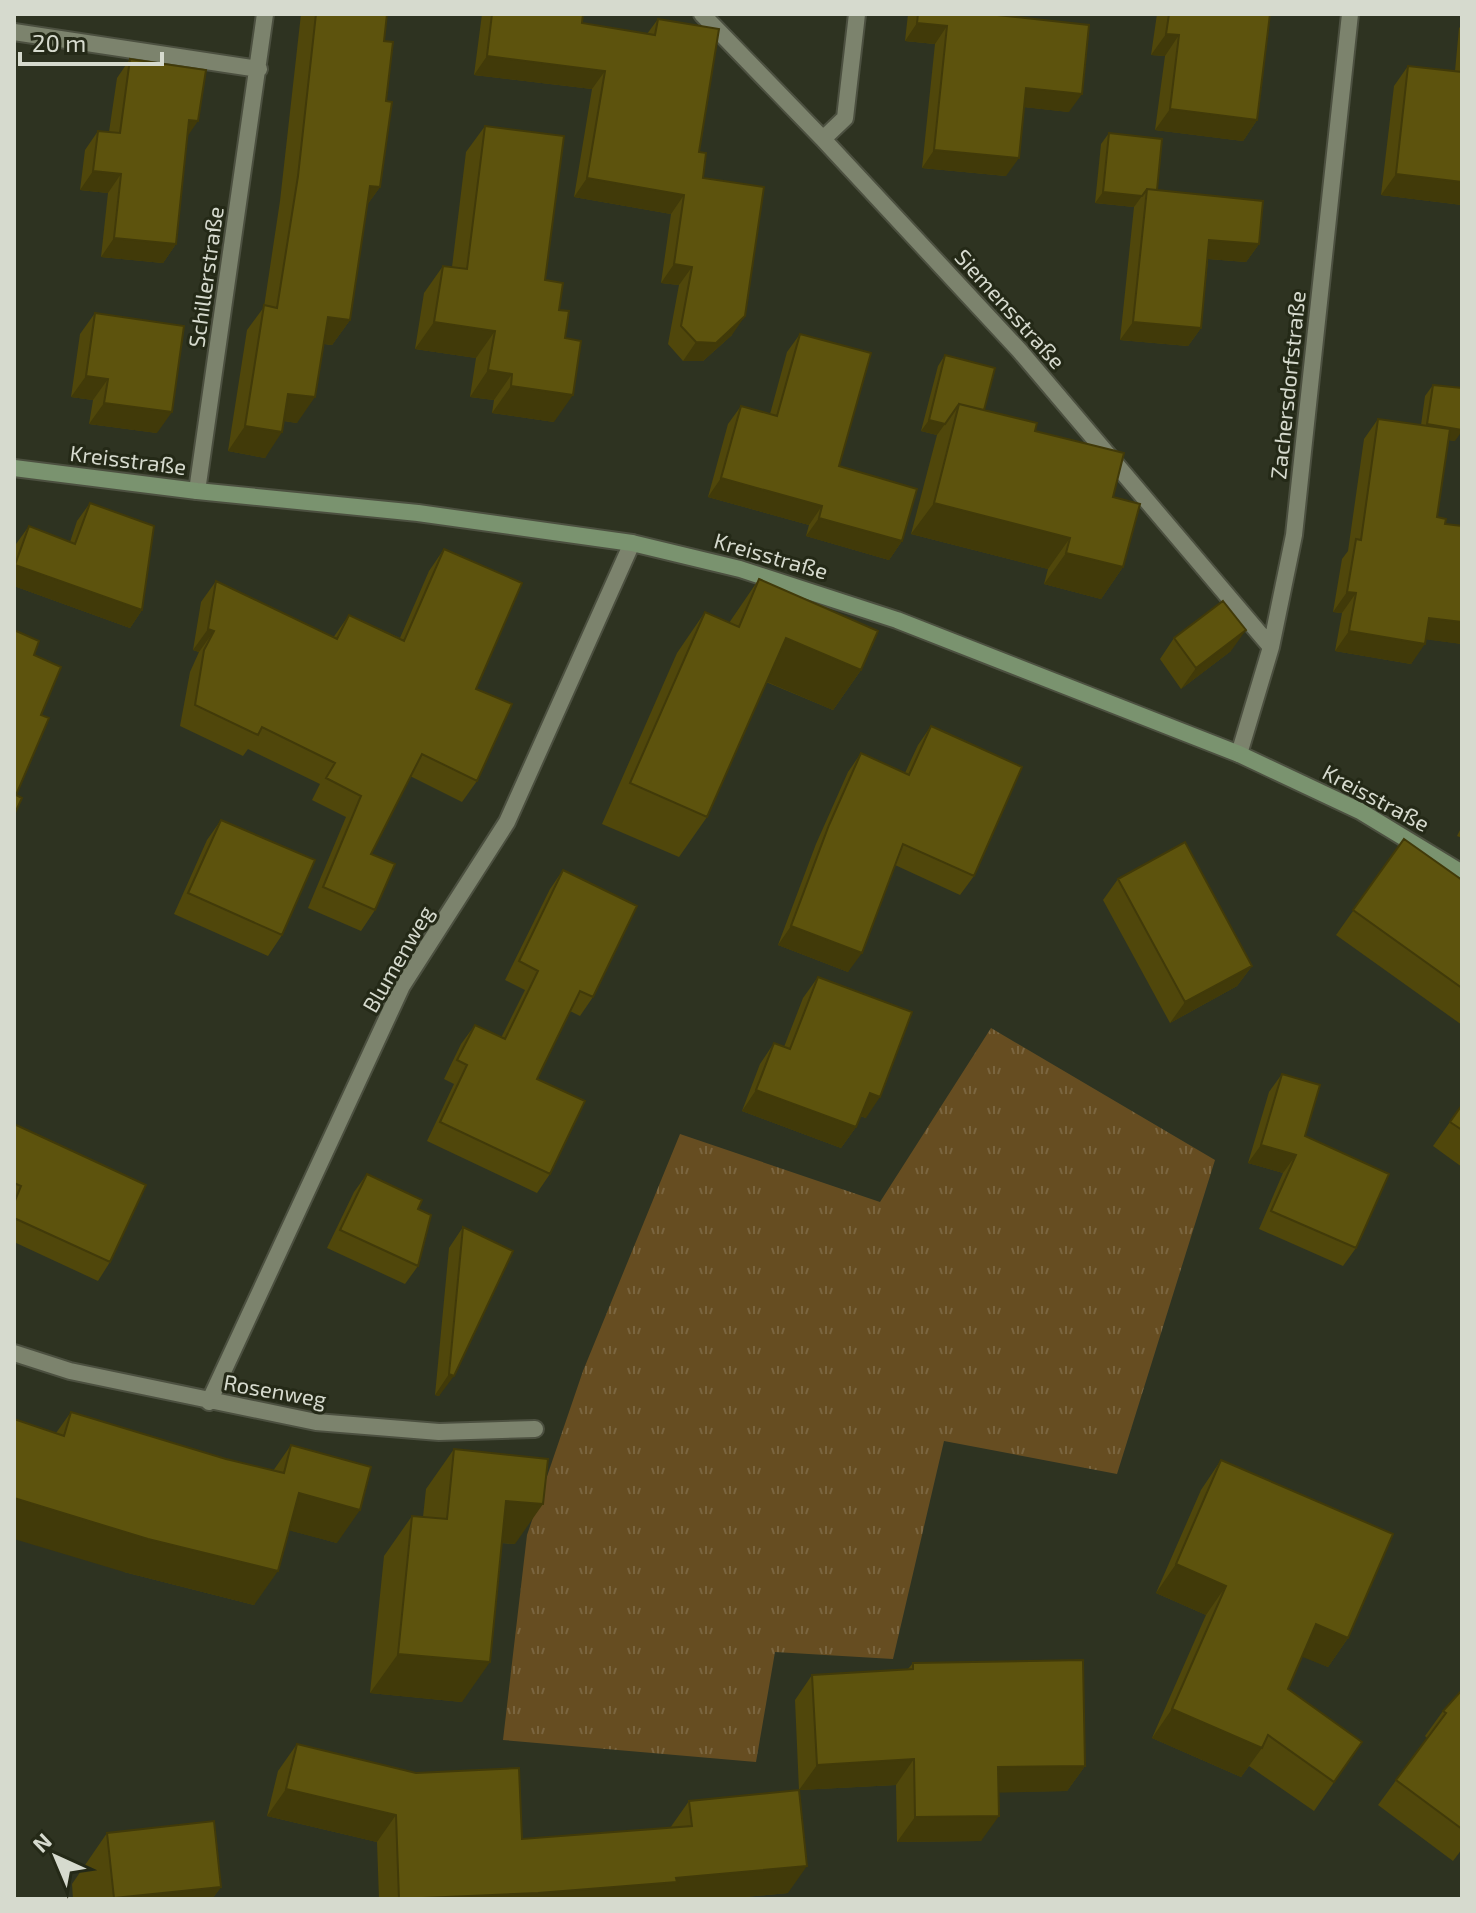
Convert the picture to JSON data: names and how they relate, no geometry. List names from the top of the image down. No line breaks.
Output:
{"streets":{"street":["Schillerstraße","Siemensstraße","Zachersdorfstraße","Kreisstraße","Blumenweg","Rosenweg"]},"crossings":[["Schillerstraße","Kreisstraße"],["Siemensstraße","Zachersdorfstraße"],["Zachersdorfstraße","Kreisstraße"],["Kreisstraße","Blumenweg"],["Blumenweg","Rosenweg"]],"scale_bar":"20 m","north":"top left"}
